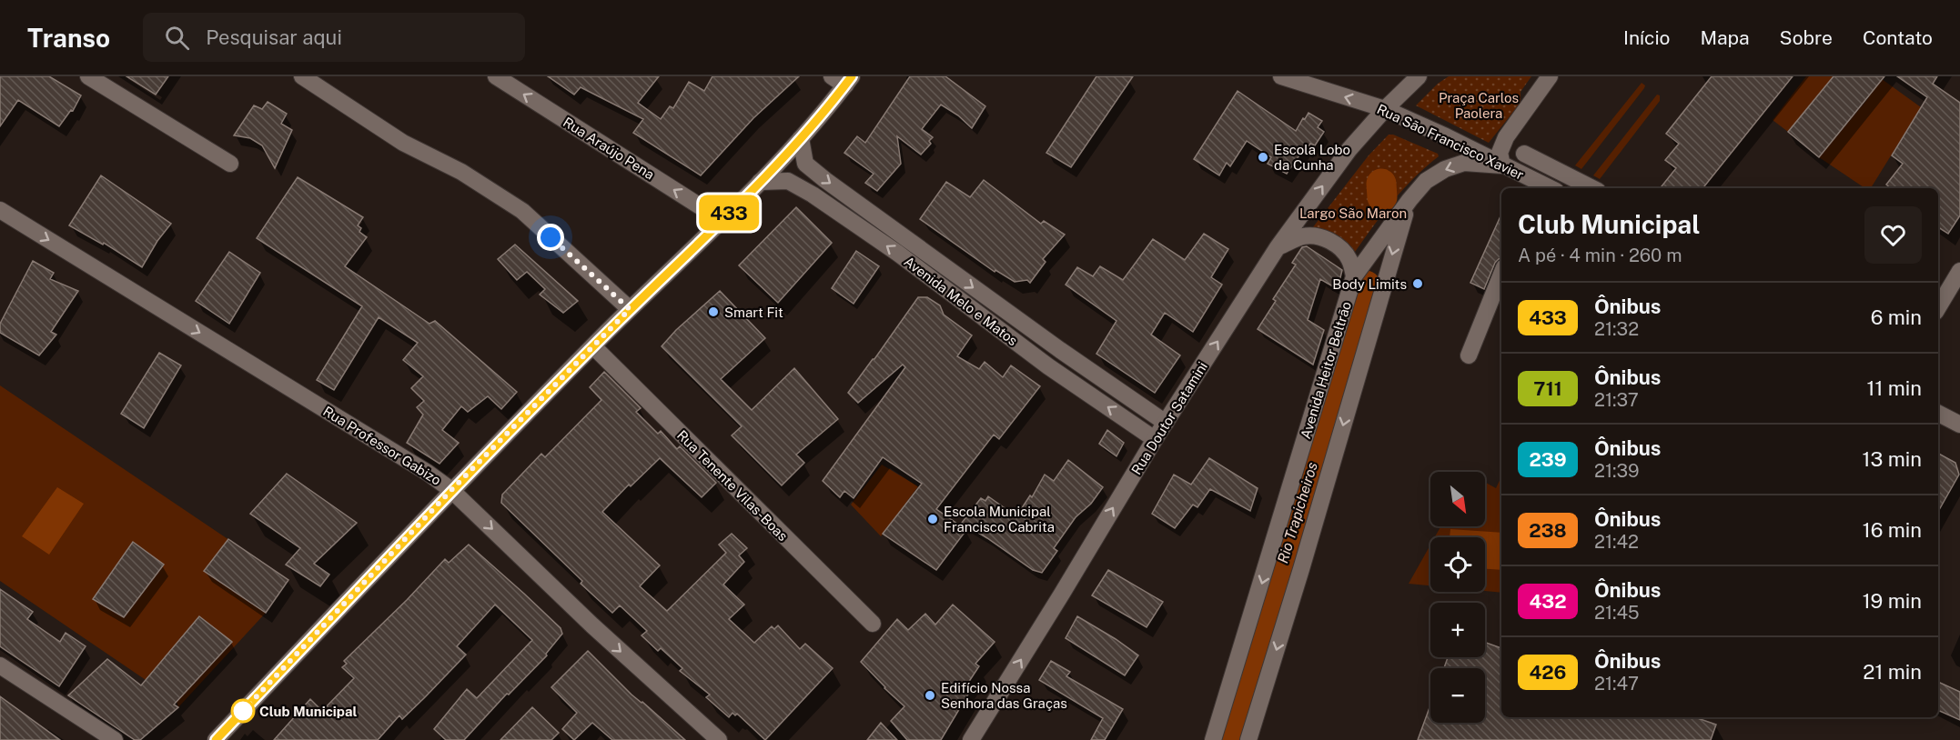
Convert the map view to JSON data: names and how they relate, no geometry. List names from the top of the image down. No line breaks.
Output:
{"streets":{"street":["Rua São Francisco Xavier","Rua Araújo Pena","Avenida Melo e Matos","Avenida Heitor Beltrão","Rua Doutor Satamini","Rua Professor Gabizo","Rua Tenente Vilas-Boas"]},"crossings":[["Rua São Francisco Xavier","Avenida Heitor Beltrão"],["Rua São Francisco Xavier","Rua Doutor Satamini"],["Avenida Melo e Matos","Rua Doutor Satamini"]],"one_way":["Rua São Francisco Xavier","Avenida Heitor Beltrão","Rua Doutor Satamini","Rua Professor Gabizo"],"water":["Rio Trapicheiros"],"parks":["Praça Carlos Paolera","Largo São Maron"],"places":["Escola Lobo da Cunha","Body Limits","Smart Fit","Escola Municipal Francisco Cabrita","Edifício Nossa Senhora das Graças","Club Municipal"],"lines":["bus line 433"],"north":"bottom right","page":{"header":"Transo","search":"Pesquisar aqui","nav":["Início","Mapa","Sobre","Contato"],"on_map":"433","heading":["Club Municipal","A pé · 4 min · 260 m"],"list":[{"mark":"433","name":"Ônibus","note":"21:32","value":"6 min"},{"mark":"711","name":"Ônibus","note":"21:37","value":"11 min"},{"mark":"239","name":"Ônibus","note":"21:39","value":"13 min"},{"mark":"238","name":"Ônibus","note":"21:42","value":"16 min"},{"mark":"432","name":"Ônibus","note":"21:45","value":"19 min"},{"mark":"426","name":"Ônibus","note":"21:47","value":"21 min"}],"map_buttons":["+","−"]}}
